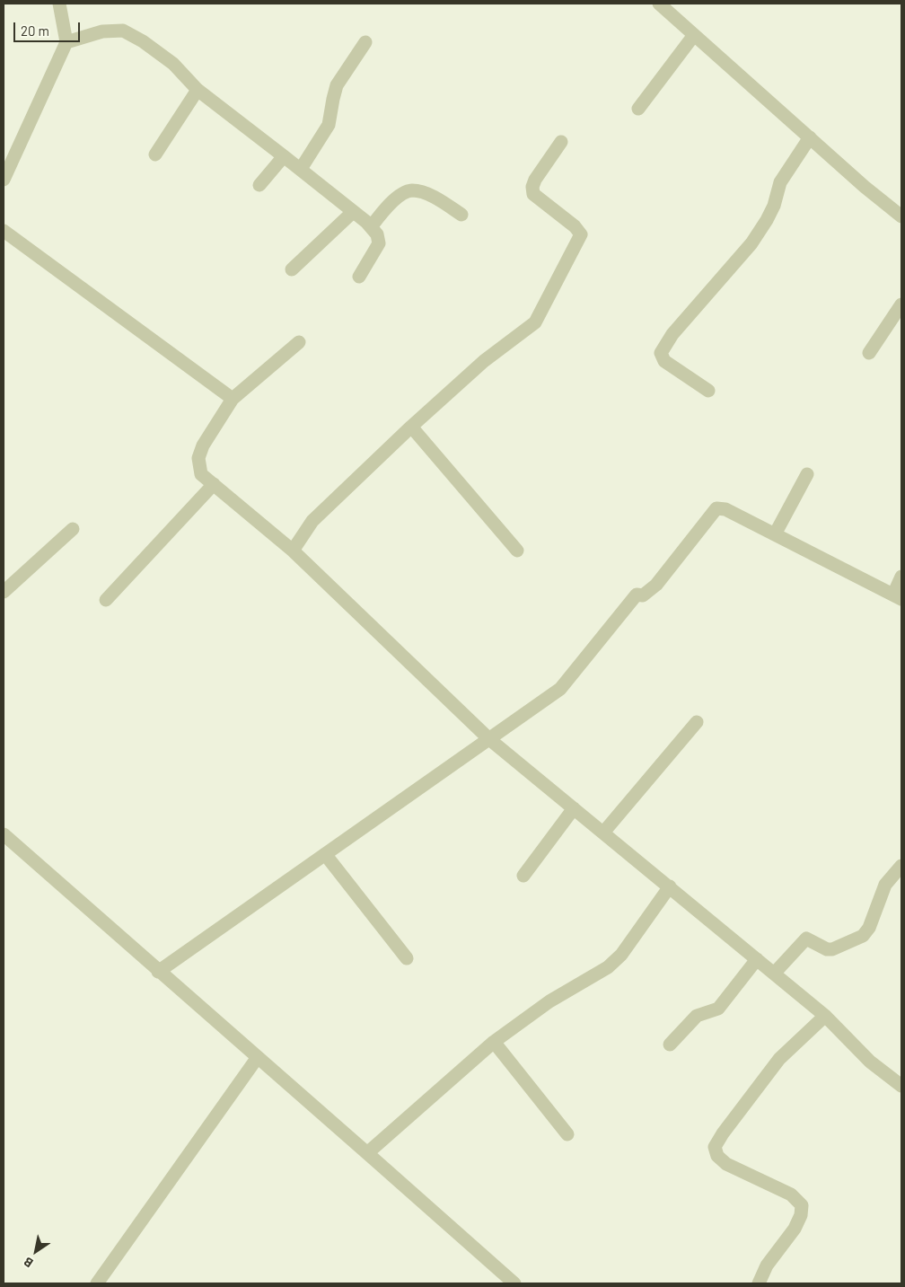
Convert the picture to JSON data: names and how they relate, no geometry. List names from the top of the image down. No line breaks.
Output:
{"scale_bar":"20 m","north":"bottom left"}
